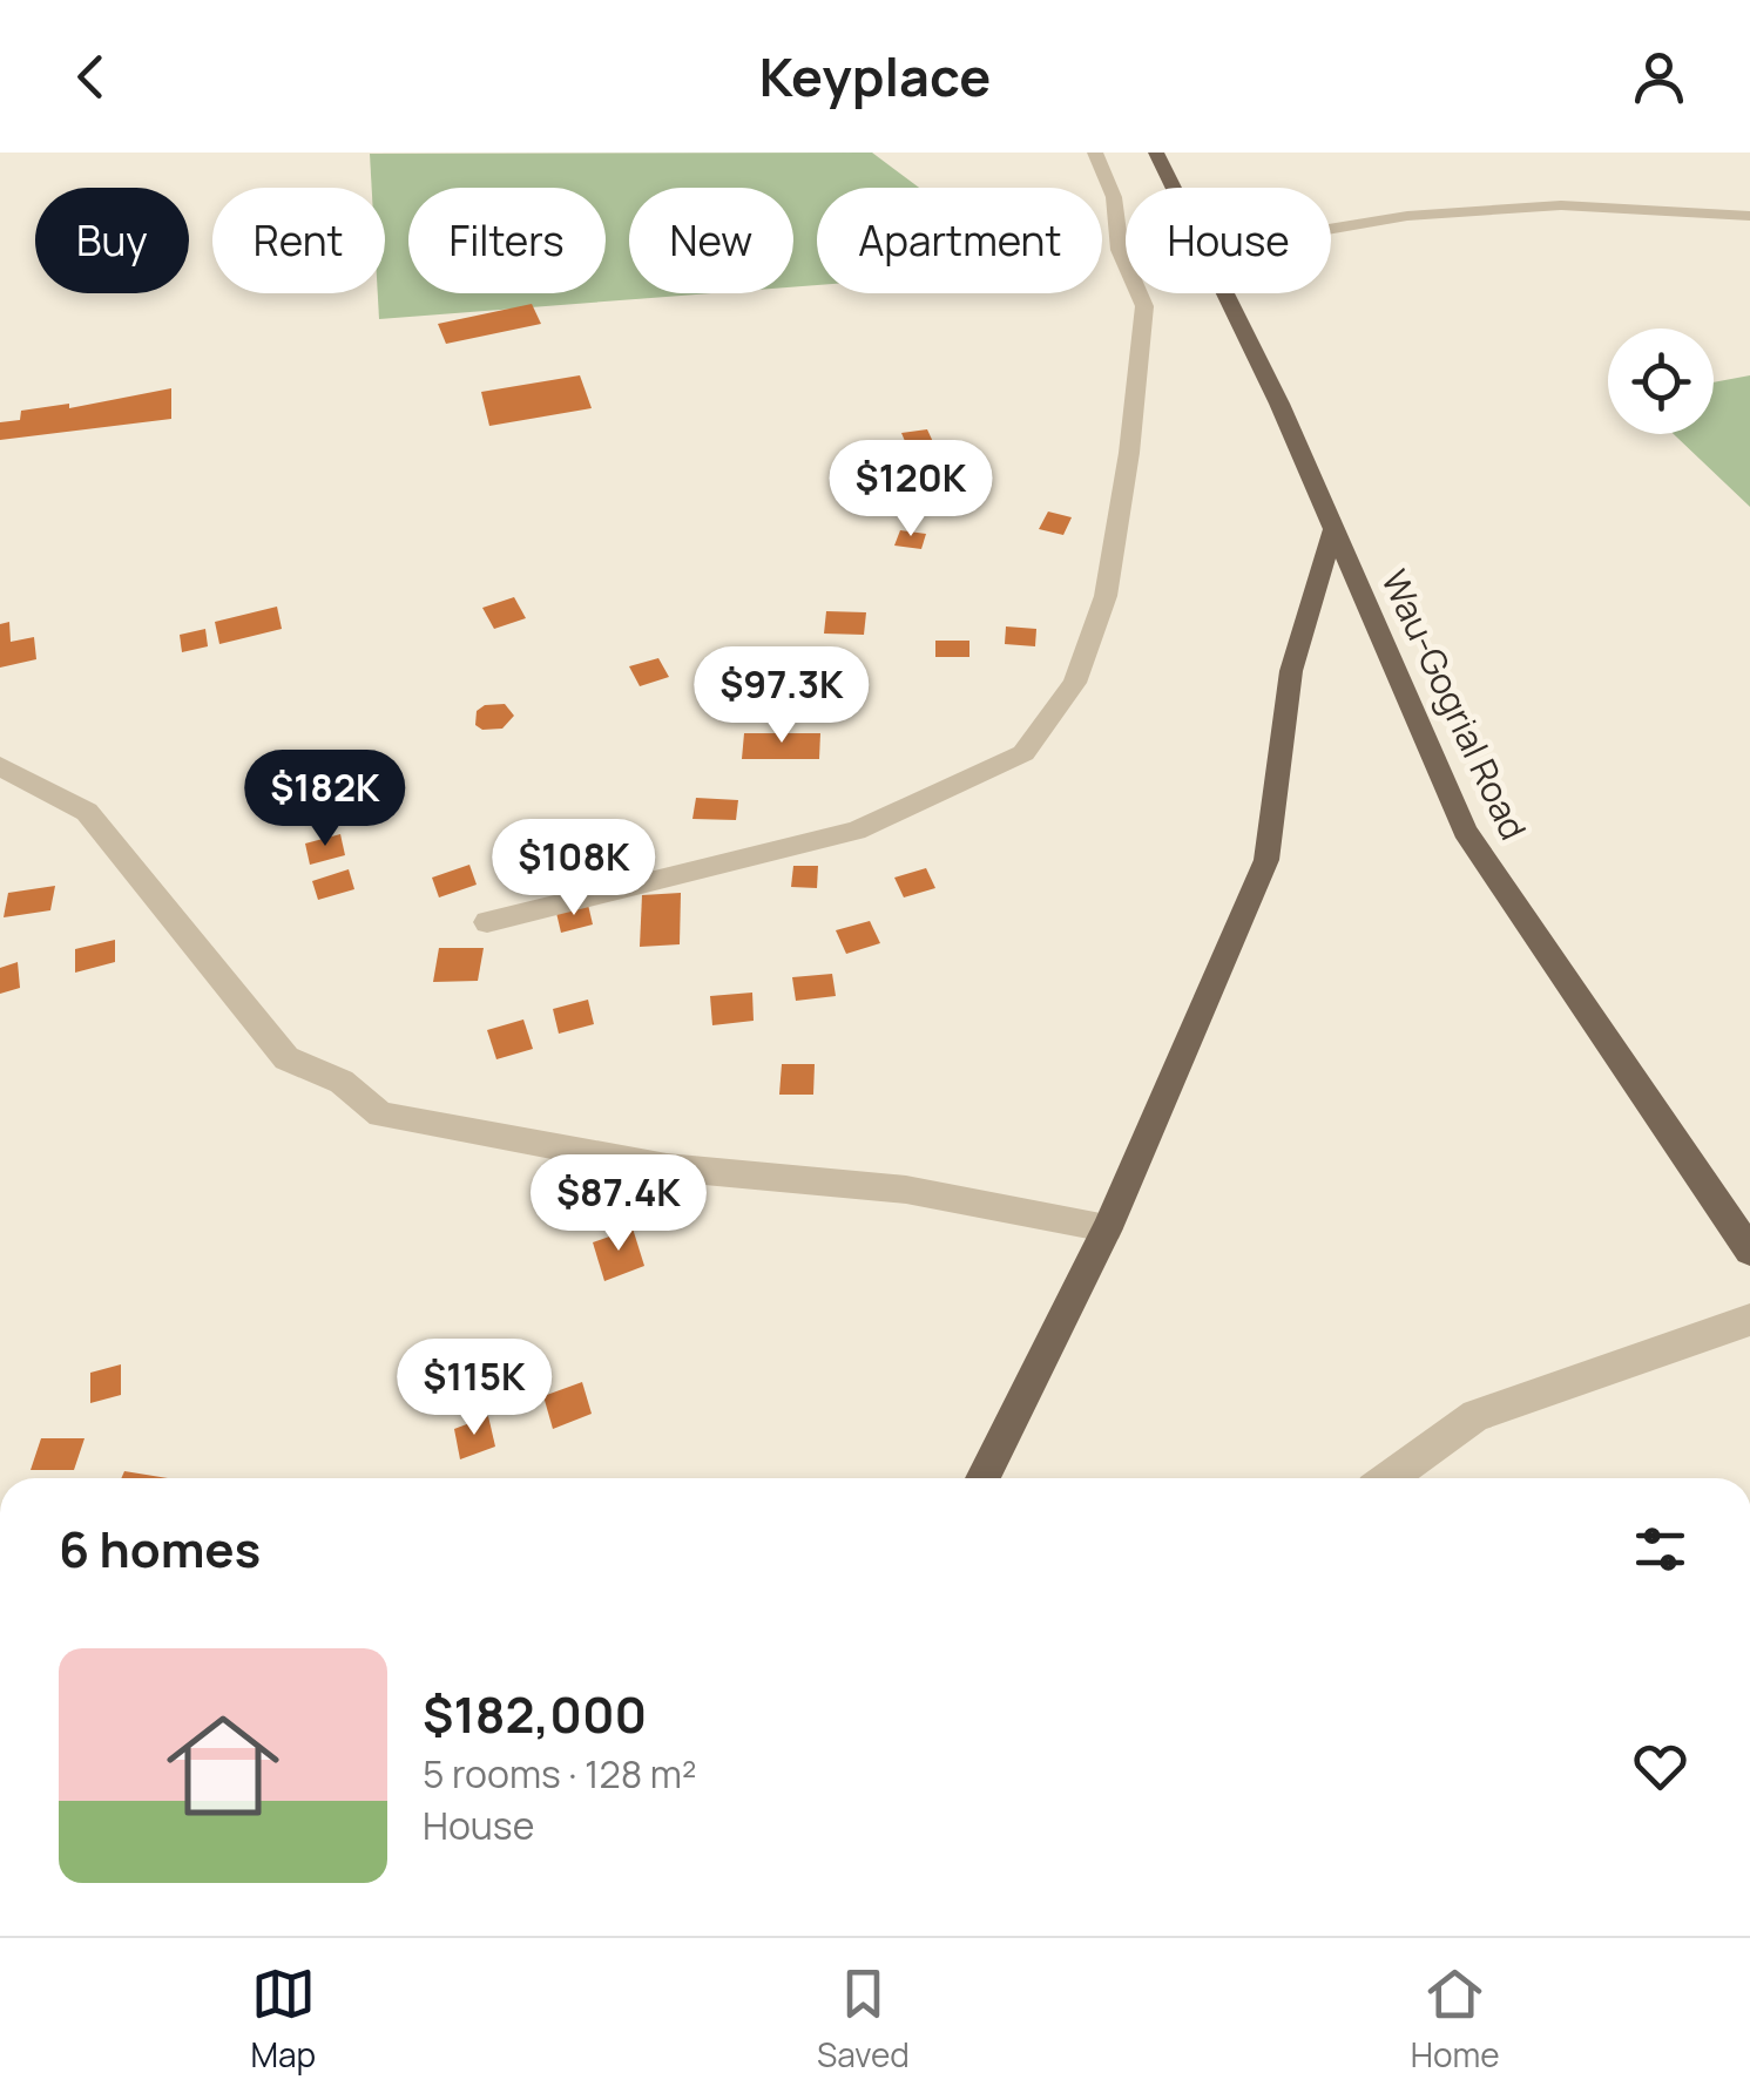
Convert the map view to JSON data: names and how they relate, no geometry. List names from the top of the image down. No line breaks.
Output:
{"streets":{"main road":["Wau-Gogrial Road"]},"page":{"header":"Keyplace","chip":["Buy","Rent","Filters","New","Apartment","House"],"price":["$120K","$97.3K","$182K","$108K","$87.4K","$115K"],"heading":"6 homes","list":[{"name":"$182,000","note":"5 rooms · 128 m² · House"}],"tabs":["Map","Saved","Home"]}}
